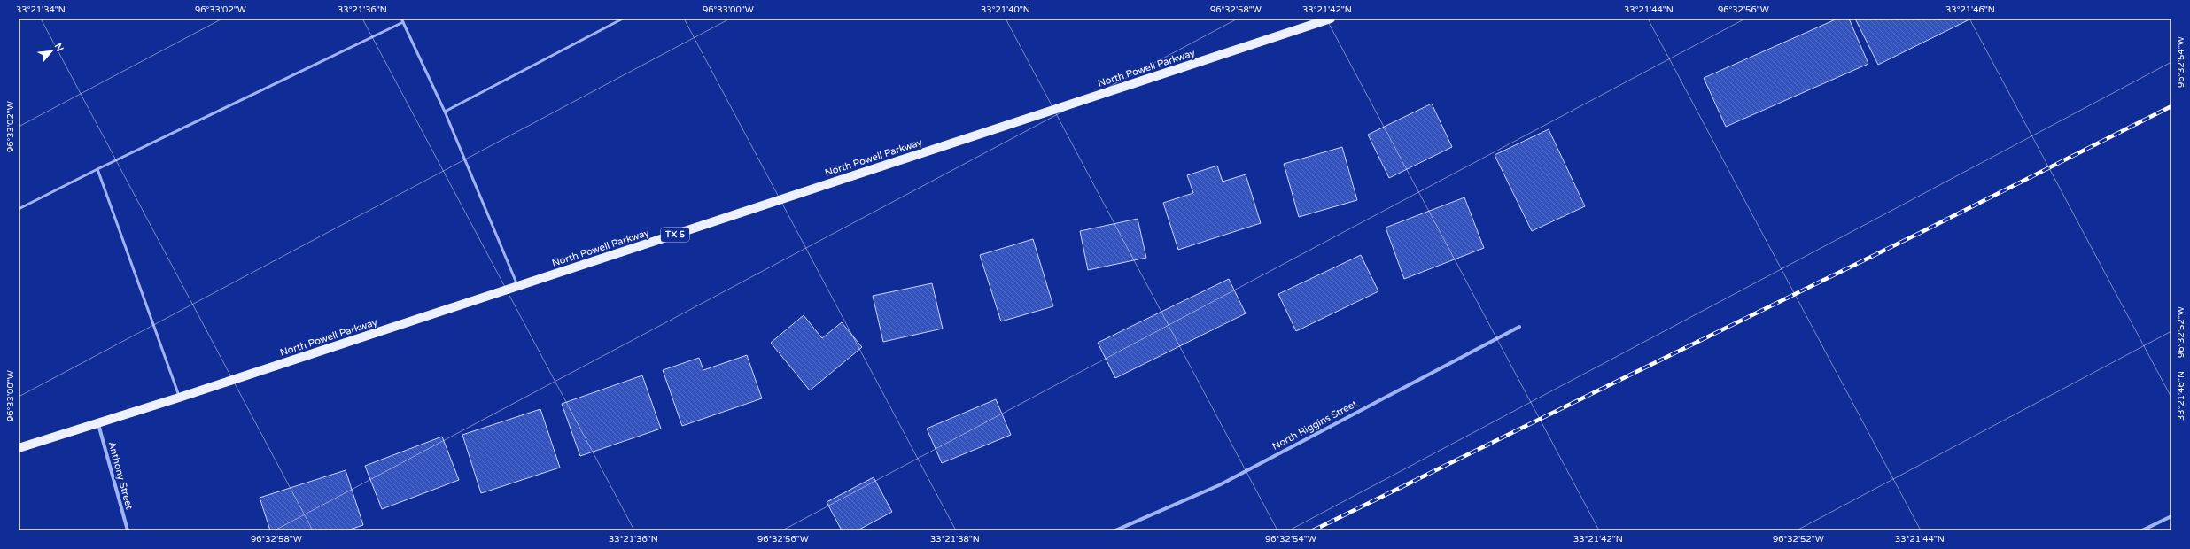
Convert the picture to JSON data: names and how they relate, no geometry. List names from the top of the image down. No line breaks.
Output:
{"streets":{"main road":["North Powell Parkway","TX 5"],"street":["North Riggins Street","Anthony Street"]},"crossings":[["North Powell Parkway","Anthony Street"]],"north":"top right","coordinates":["33°21'34\"N","96°33'02\"W","33°21'36\"N","96°33'00\"W","33°21'40\"N","96°32'58\"W","33°21'42\"N","33°21'44\"N","96°32'56\"W","33°21'46\"N","96°32'54\"W","96°32'52\"W","33°21'38\"N"]}
